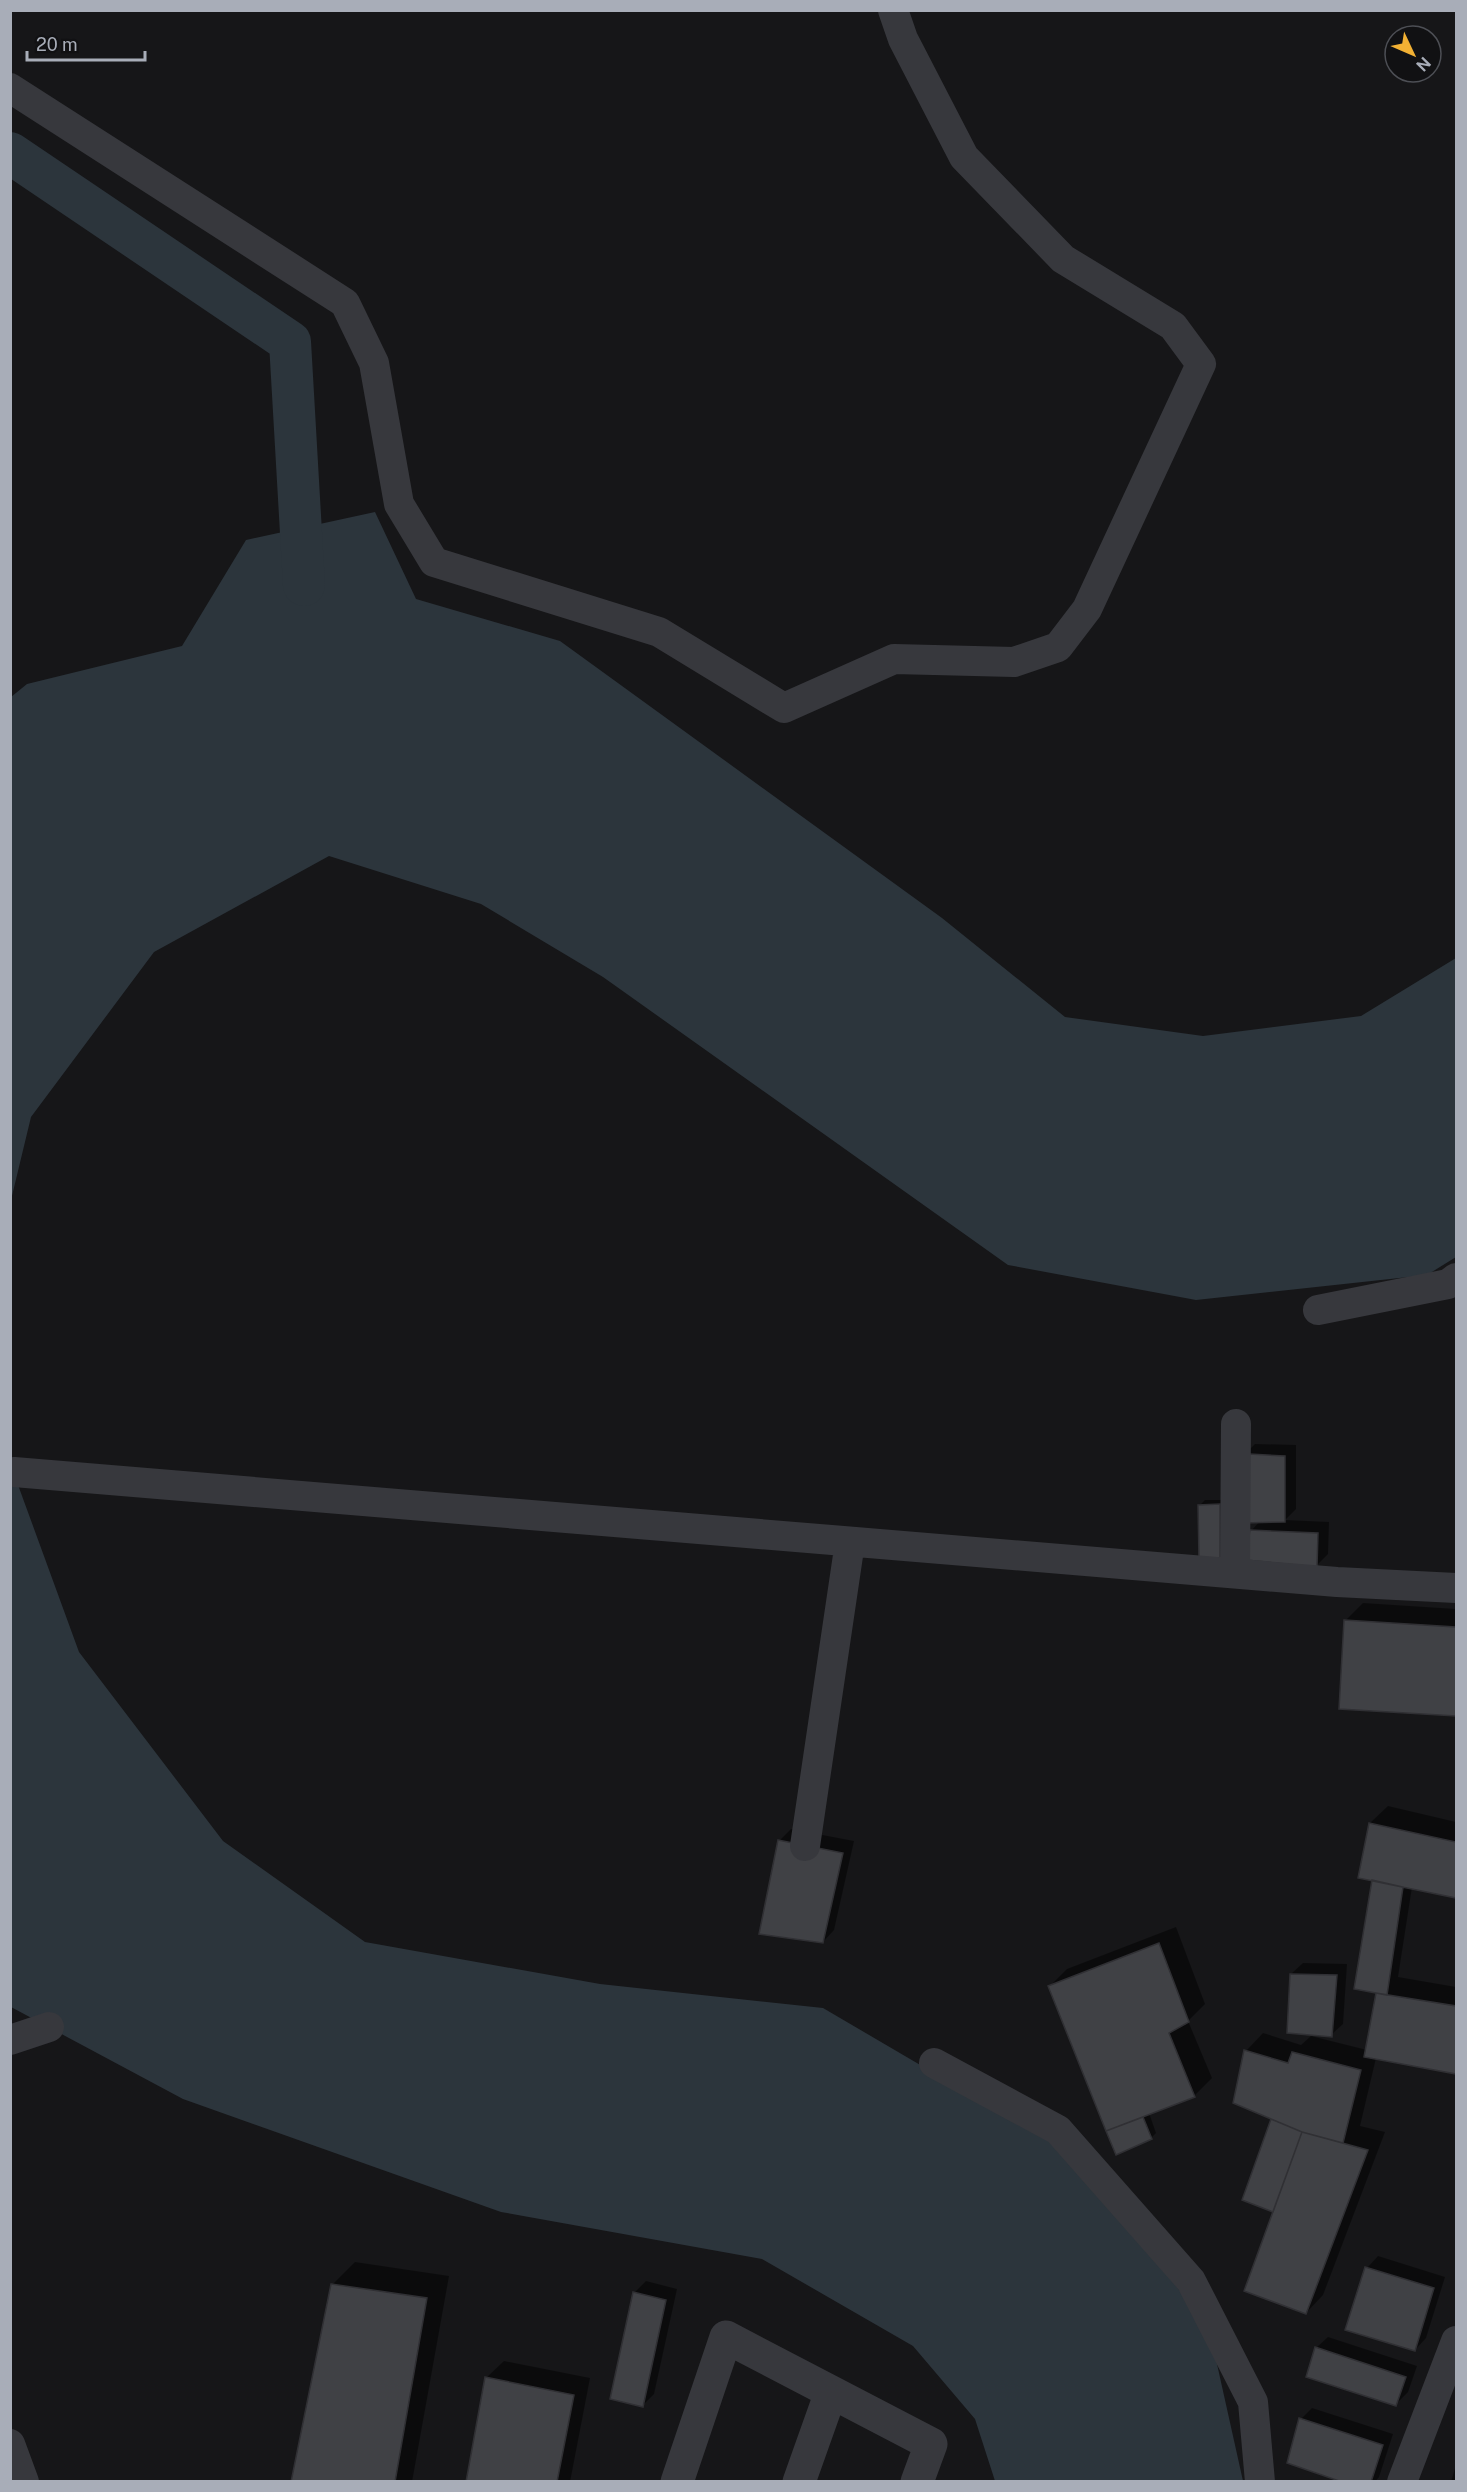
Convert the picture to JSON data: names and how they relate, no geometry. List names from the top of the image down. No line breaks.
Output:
{"scale_bar":"20 m","north":"bottom right"}
